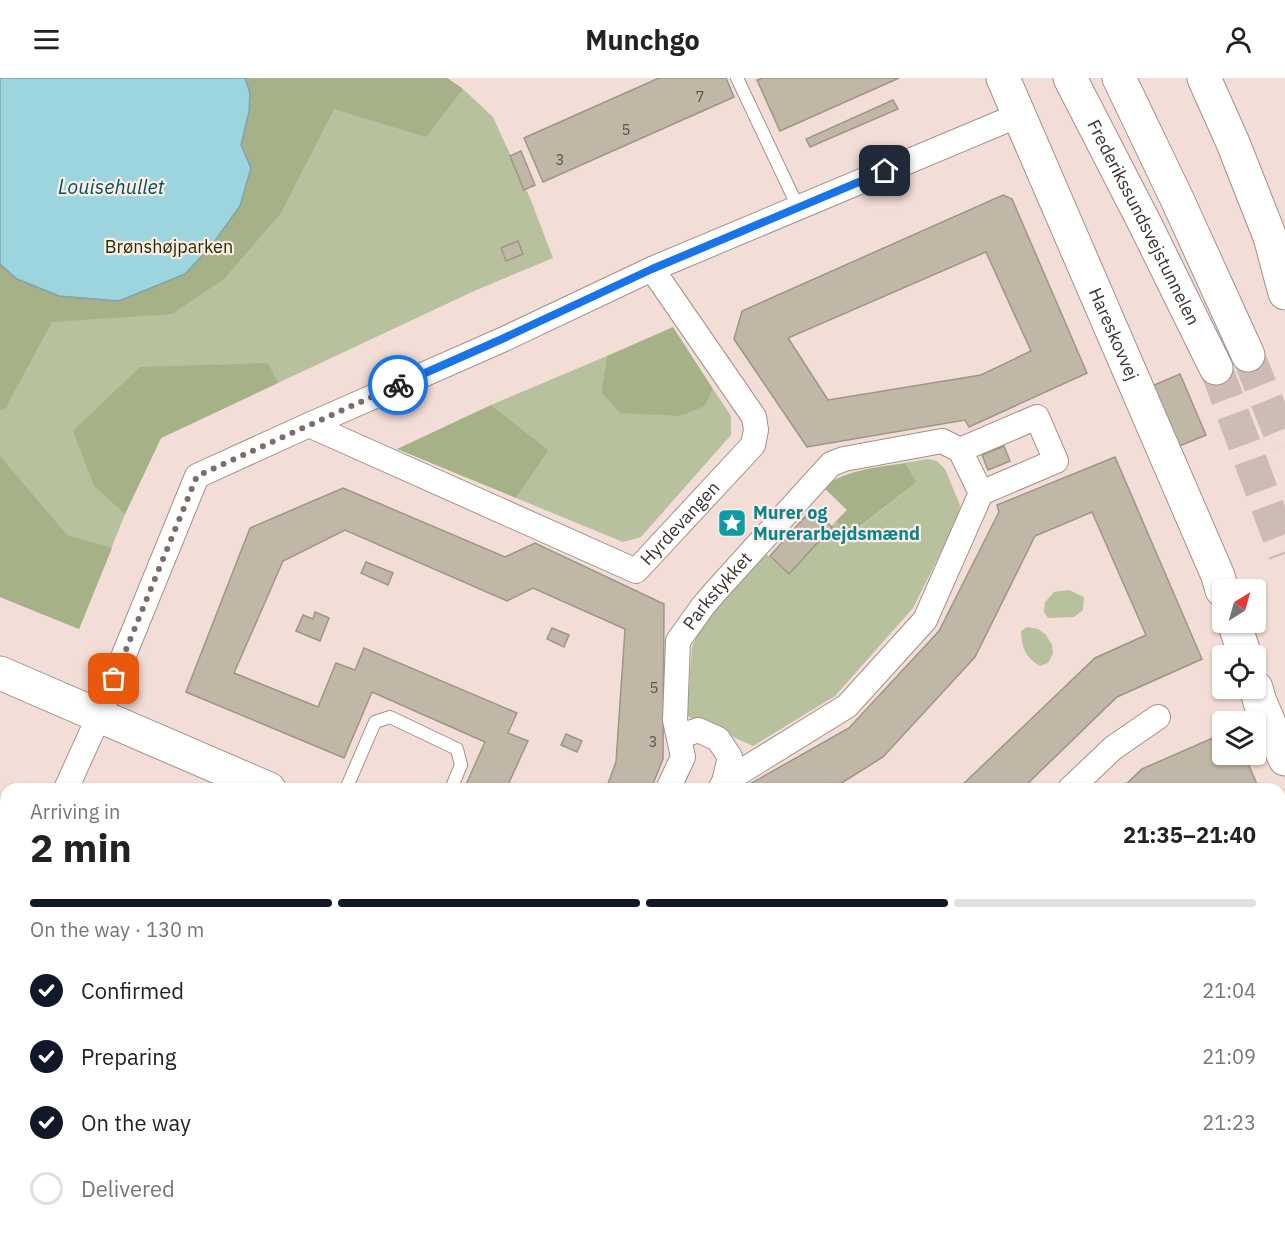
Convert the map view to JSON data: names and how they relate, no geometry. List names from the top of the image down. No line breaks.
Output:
{"streets":{"main road":["Frederikssundsvejstunnelen","Hareskovvej"],"street":["Hyrdevangen","Parkstykket"]},"water":["Louisehullet"],"parks":["Brønshøjparken"],"places":{"place":["Murer og Murerarbejdsmænd"]},"house_numbers":["7","5","3","5","3"],"north":"top right","page":{"header":"Munchgo","heading":["2 min","Arriving in","21:35–21:40"],"bar":"On the way · 130 m","list":[["Confirmed","21:04"],["Preparing","21:09"],["On the way","21:23"],"Delivered"]}}
